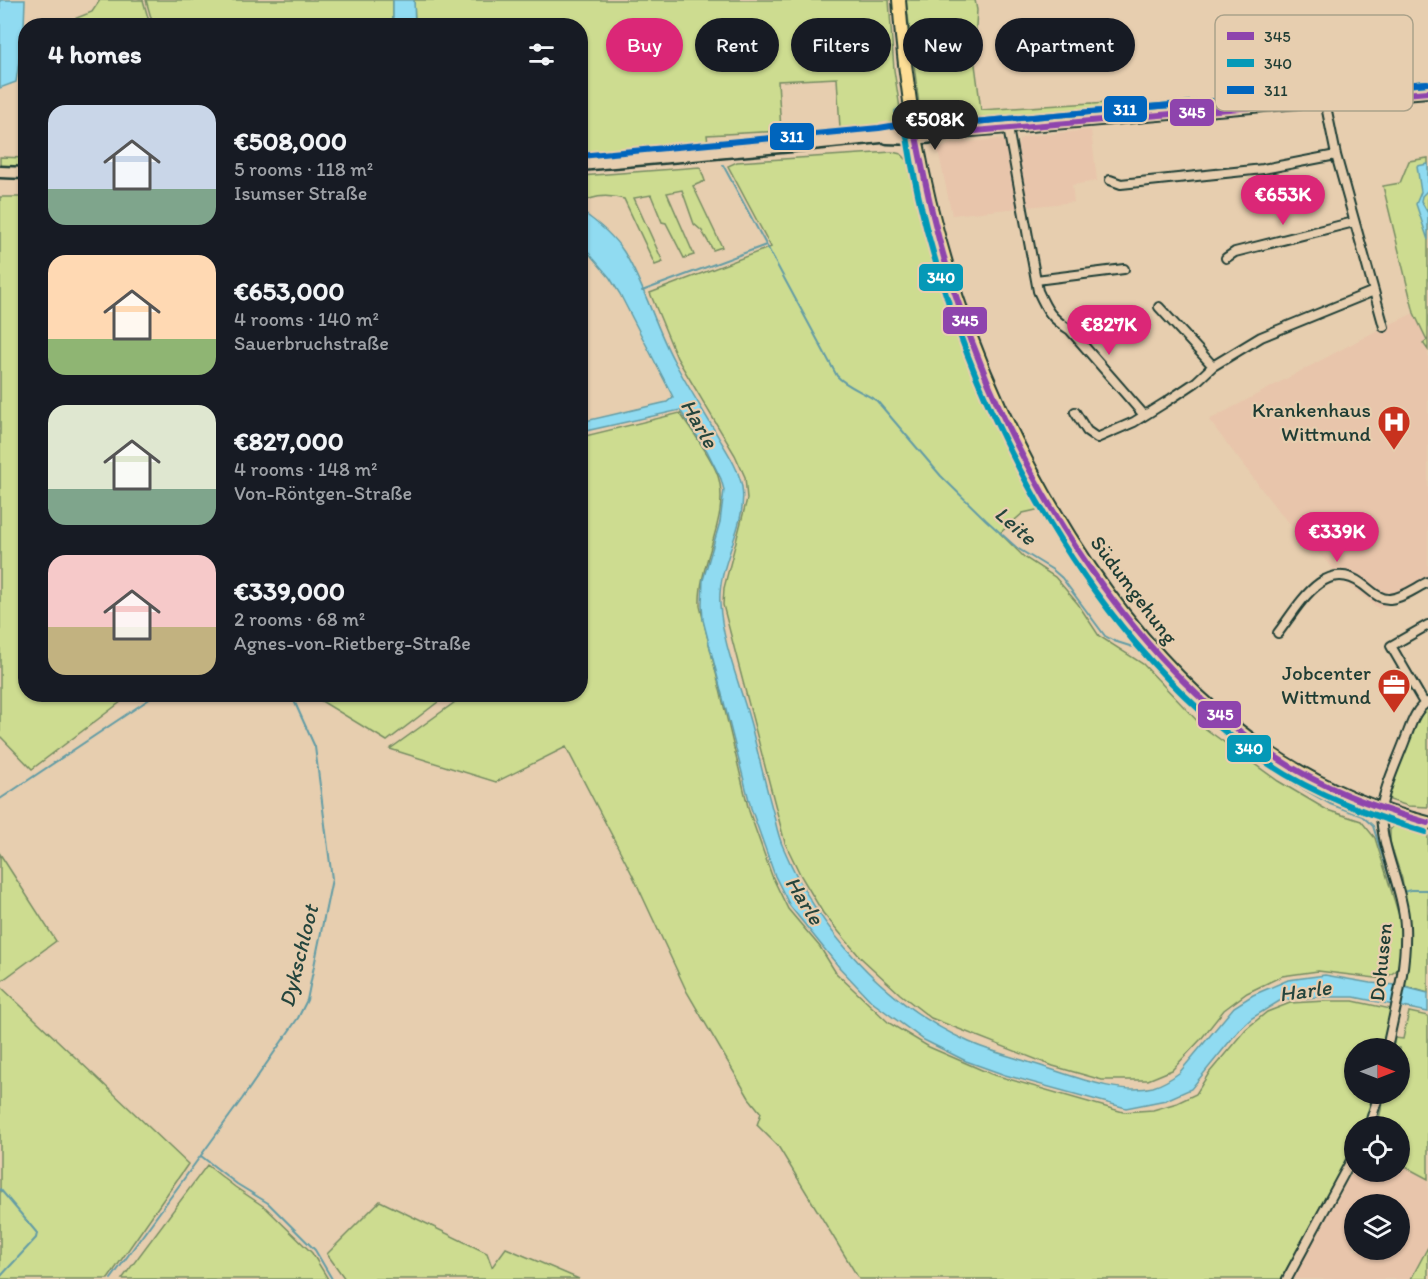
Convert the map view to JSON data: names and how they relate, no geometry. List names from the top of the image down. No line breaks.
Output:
{"streets":{"main road":["Südumgehung"],"street":["Dohusen"]},"crossings":[["Südumgehung","Dohusen"]],"water":["Harle","Leite","Dykschloot"],"places":{"hospital":["Krankenhaus Wittmund"],"office":["Jobcenter Wittmund"]},"lines":["transit line 340","transit line 311","transit line 345"],"legend":["345","340","311"],"north":"right","page":{"chip":["Buy","Rent","Filters","New","Apartment"],"heading":"4 homes","list":[{"name":"€508,000","note":"5 rooms · 118 m² · Isumser Straße"},{"name":"€653,000","note":"4 rooms · 140 m² · Sauerbruchstraße"},{"name":"€827,000","note":"4 rooms · 148 m² · Von-Röntgen-Straße"},{"name":"€339,000","note":"2 rooms · 68 m² · Agnes-von-Rietberg-Straße"}],"price":["€508K","€653K","€827K","€339K"]}}
